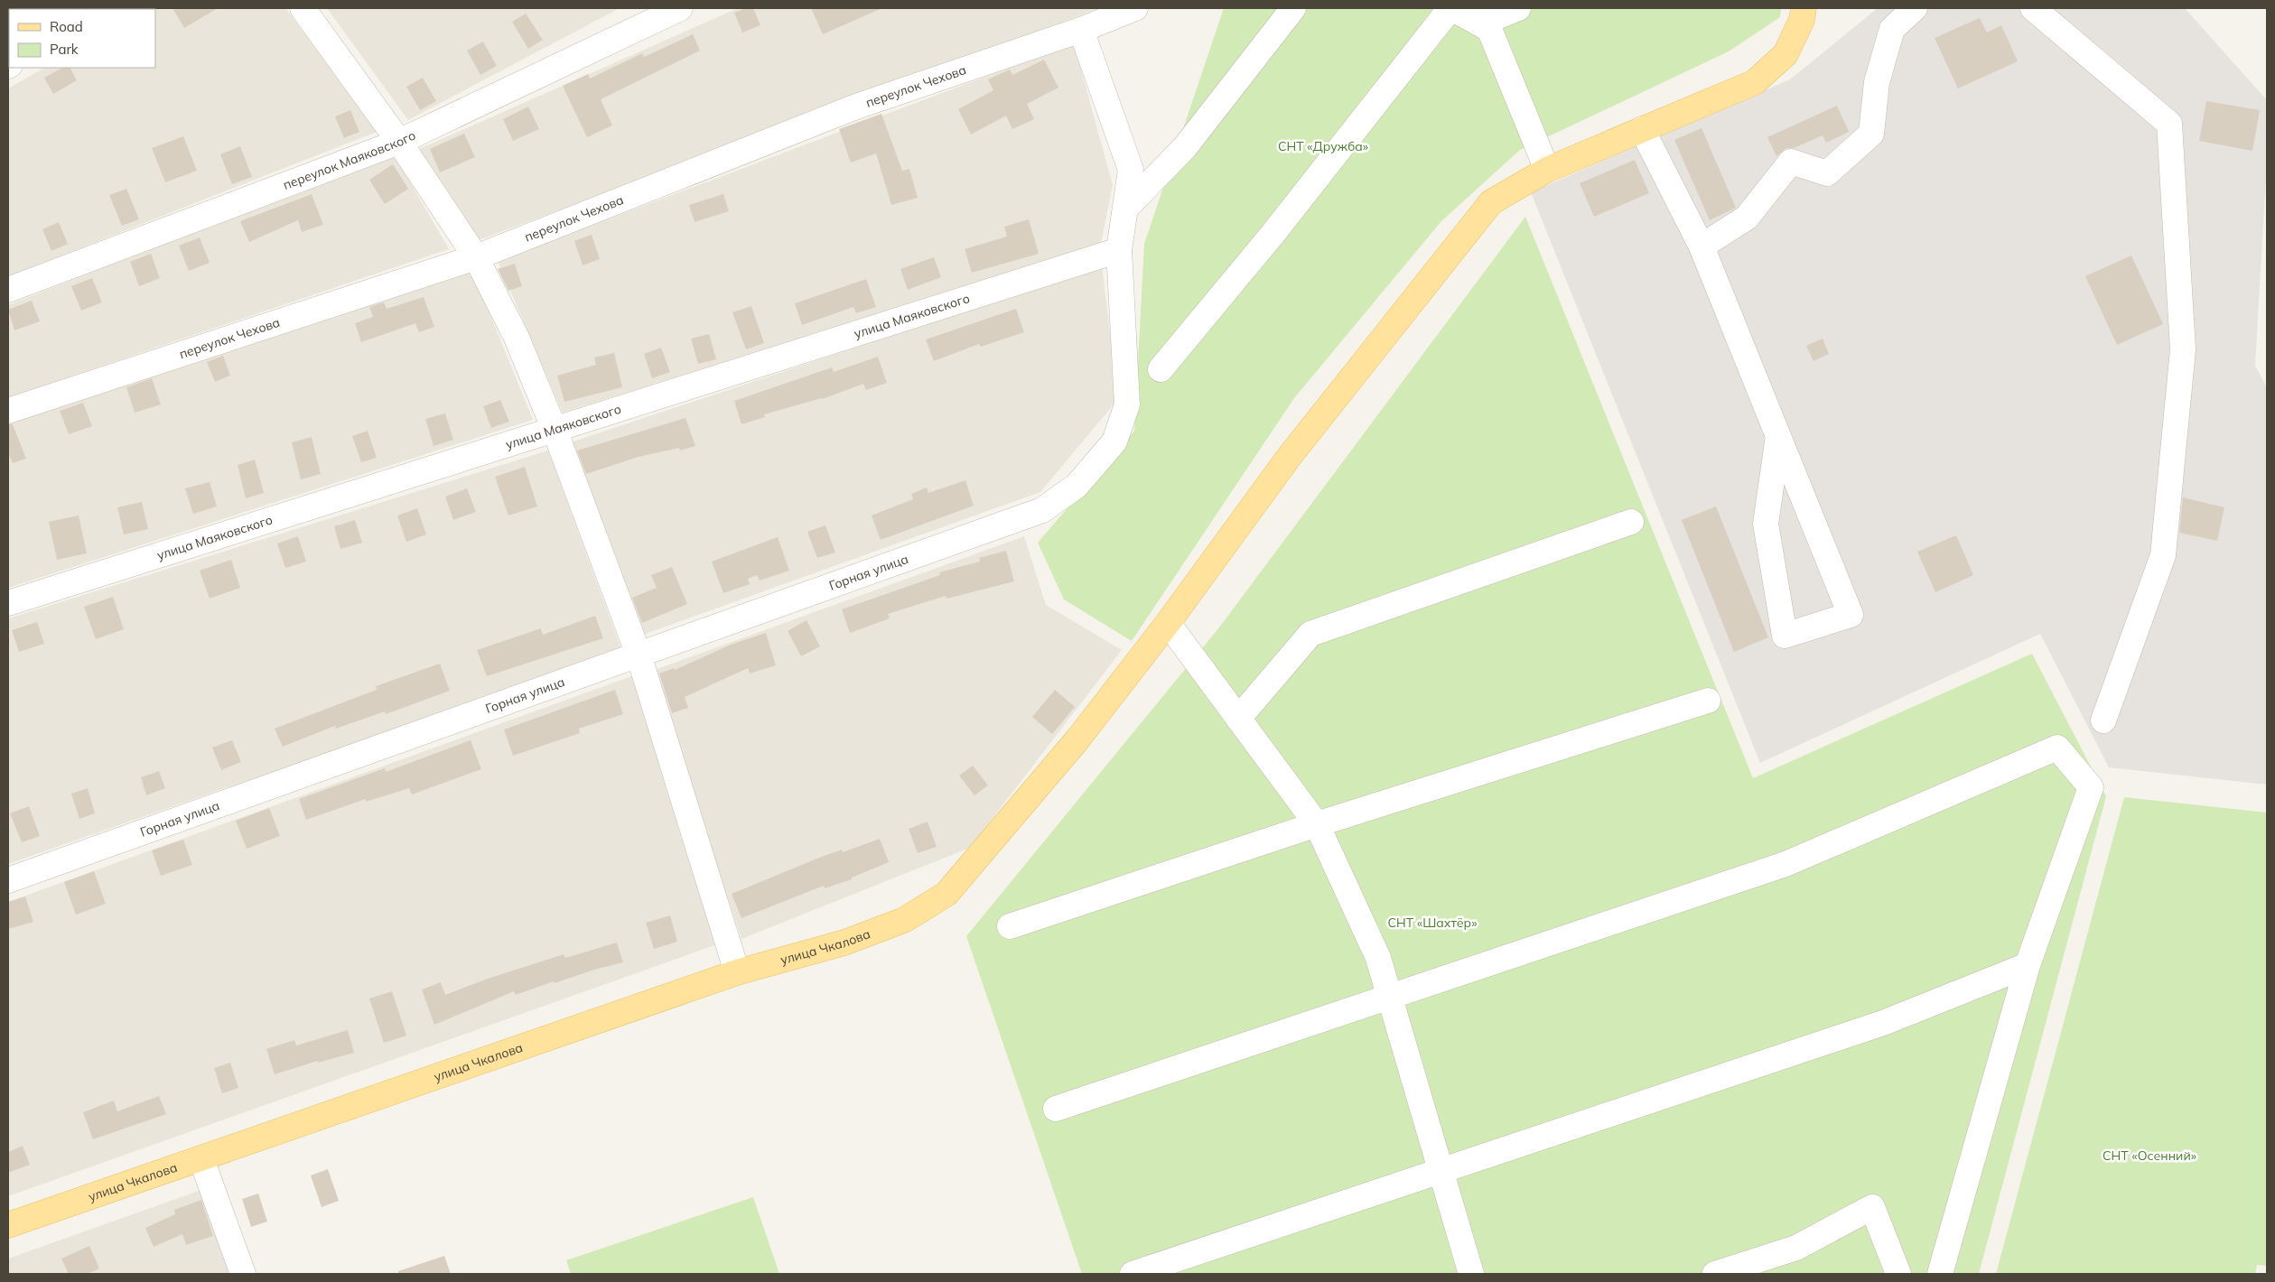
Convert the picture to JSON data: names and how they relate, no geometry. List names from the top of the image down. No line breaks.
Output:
{"streets":{"main road":["улица Чкалова"],"street":["переулок Чехова","переулок Маяковского","улица Маяковского","Горная улица"]},"crossings":[["переулок Чехова","Горная улица"],["улица Маяковского","Горная улица"]],"parks":["СНТ «Дружба»","СНТ «Шахтёр»","СНТ «Осенний»"],"legend":["Road","Park"]}
